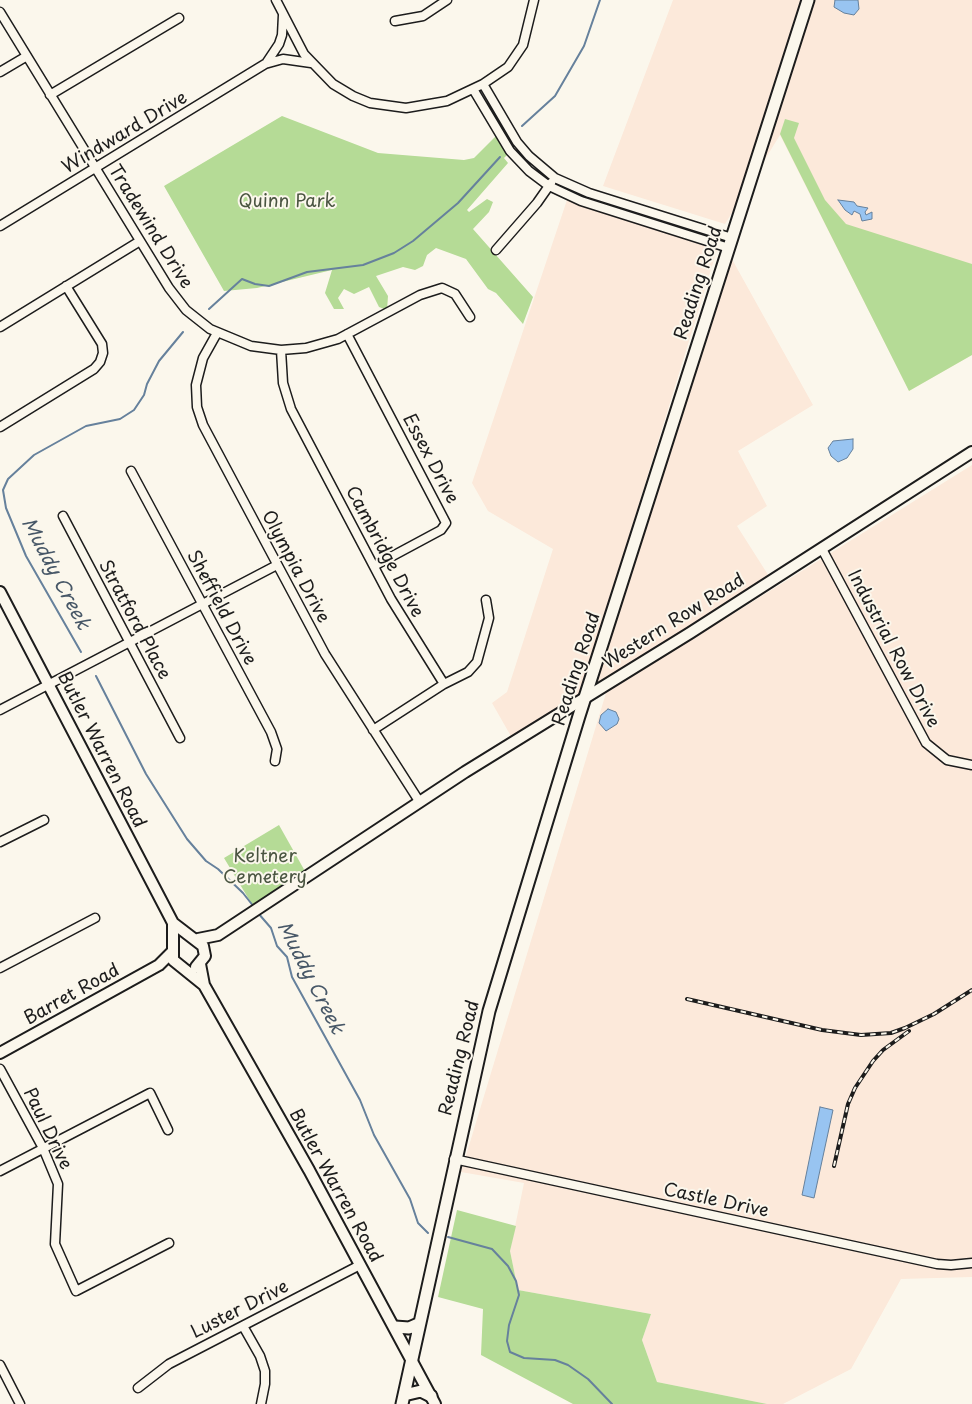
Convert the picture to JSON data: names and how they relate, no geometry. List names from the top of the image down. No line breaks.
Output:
{"streets":{"main road":["Reading Road"],"street":["Windward Drive","Tradewind Drive","Essex Drive","Cambridge Drive","Olympia Drive","Sheffield Drive","Stratford Place","Western Row Road","Industrial Row Drive","Butler Warren Road","Barret Road","Paul Drive","Castle Drive","Luster Drive"]},"crossings":[["Windward Drive","Tradewind Drive"],["Tradewind Drive","Essex Drive"],["Tradewind Drive","Cambridge Drive"],["Tradewind Drive","Olympia Drive"],["Reading Road","Western Row Road"],["Reading Road","Butler Warren Road"],["Reading Road","Castle Drive"],["Essex Drive","Cambridge Drive"],["Olympia Drive","Western Row Road"],["Western Row Road","Industrial Row Drive"],["Western Row Road","Butler Warren Road"],["Western Row Road","Barret Road"],["Butler Warren Road","Barret Road"],["Butler Warren Road","Luster Drive"]],"water":["Muddy Creek"],"parks":["Quinn Park","Keltner Cemetery"]}
